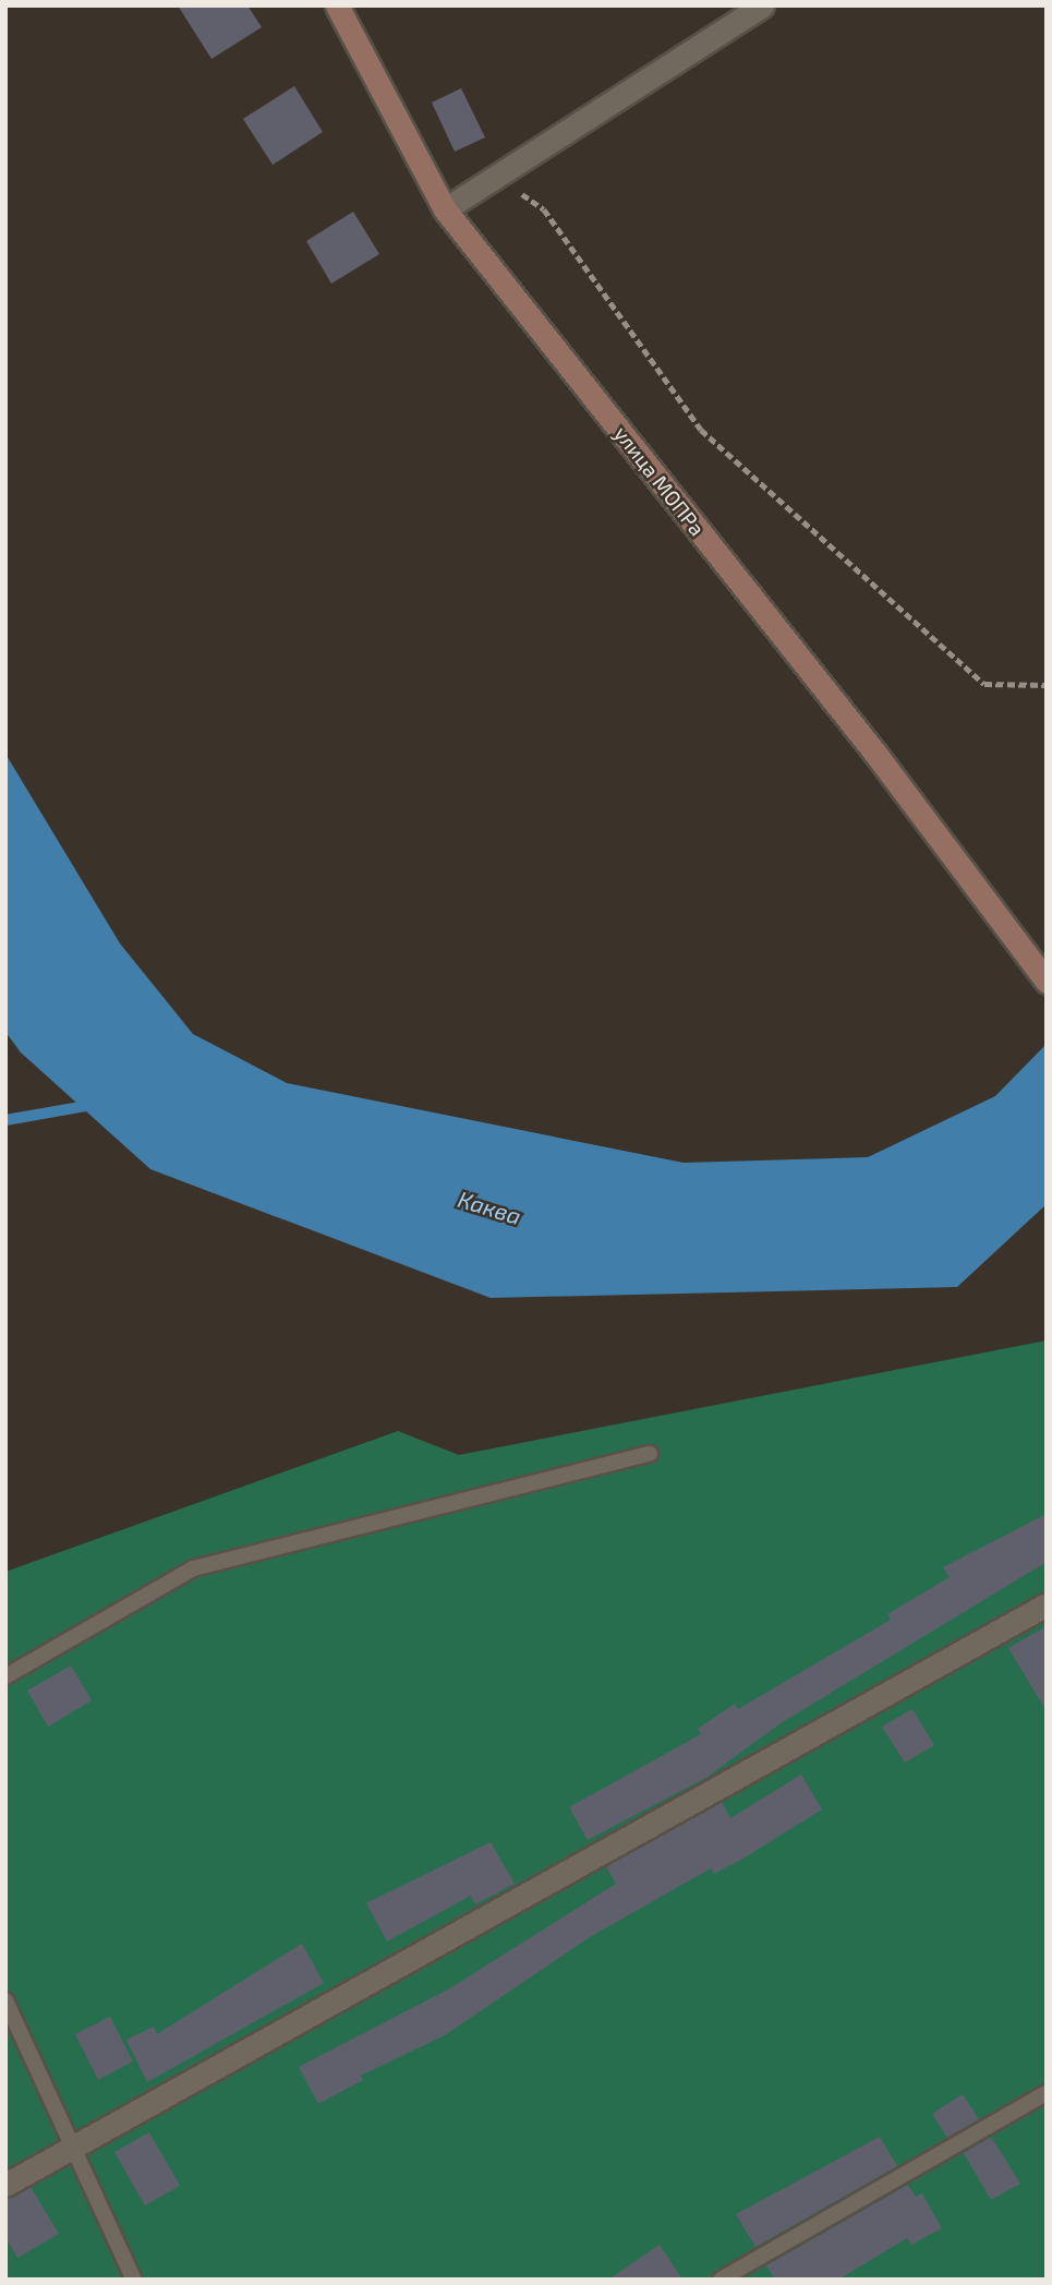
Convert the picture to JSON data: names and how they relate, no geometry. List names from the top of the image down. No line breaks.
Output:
{"streets":{"main road":["улица МОПРа"]},"water":["Каква"]}
